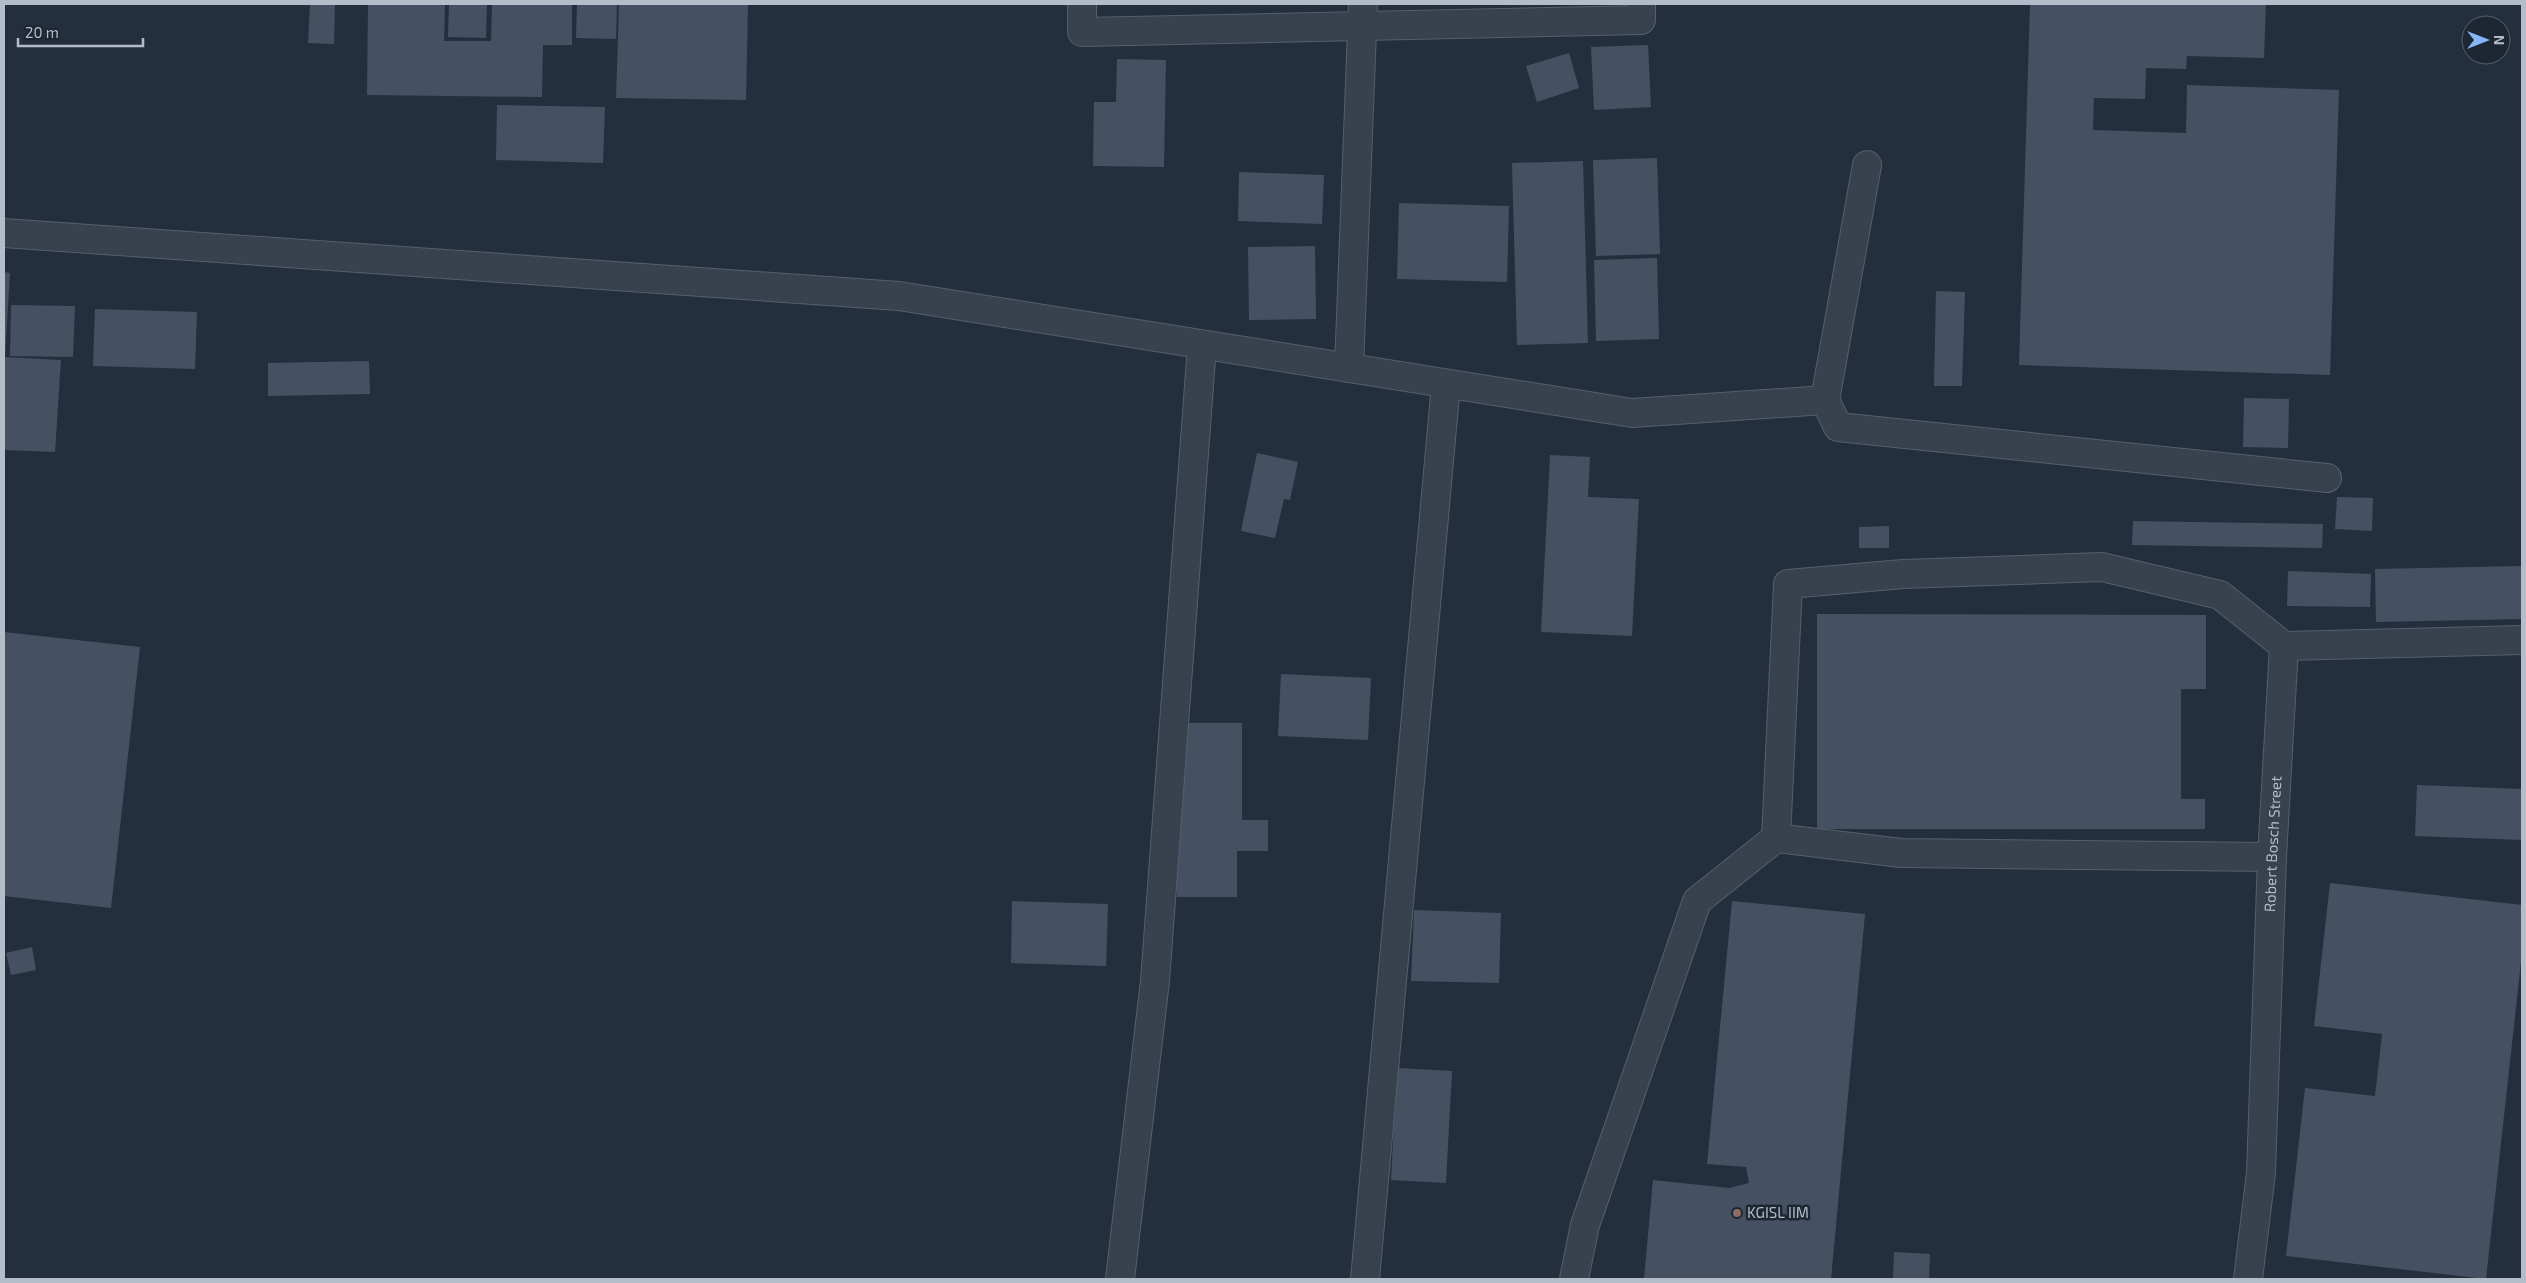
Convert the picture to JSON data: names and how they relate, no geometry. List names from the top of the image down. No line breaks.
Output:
{"streets":{"street":["Robert Bosch Street"]},"places":["KGISL IIM"],"scale_bar":"20 m","north":"right"}
